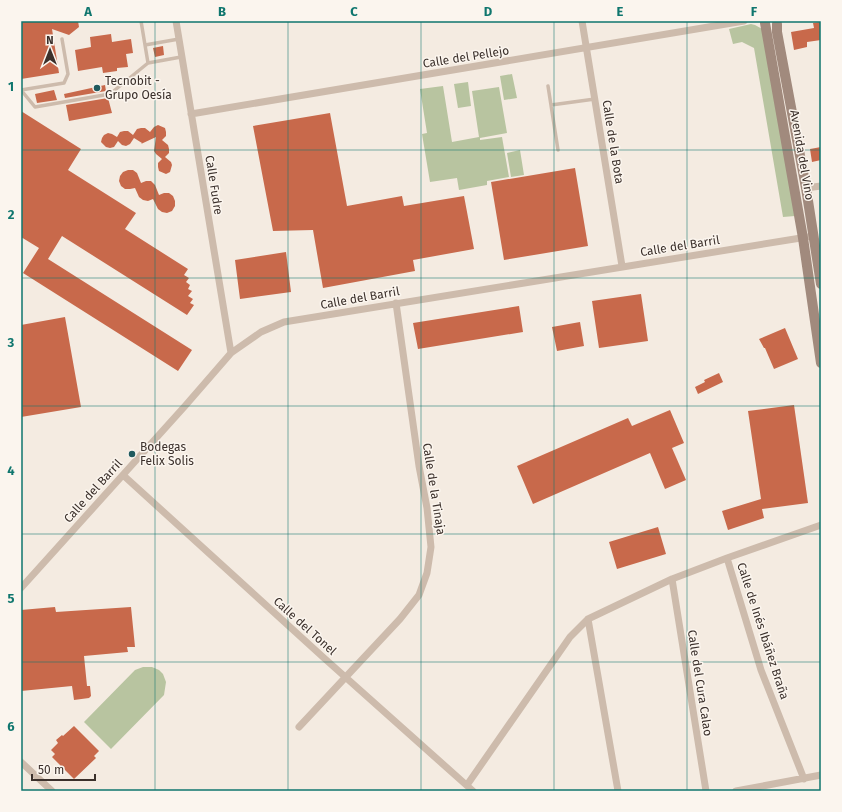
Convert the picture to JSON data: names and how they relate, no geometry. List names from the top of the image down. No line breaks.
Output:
{"streets":{"street":["Calle del Pellejo","Calle de la Bota","Avenida del Vino","Calle Fudre","Calle del Barril","Calle de la Tinaja","Calle del Tonel","Calle de Inés Ibáñez Braña","Calle del Cura Calao"]},"crossings":[["Calle del Pellejo","Calle de la Bota"],["Calle del Pellejo","Calle Fudre"],["Calle de la Bota","Calle del Barril"],["Avenida del Vino","Calle del Barril"],["Calle Fudre","Calle del Barril"],["Calle del Barril","Calle de la Tinaja"],["Calle del Barril","Calle del Tonel"],["Calle de la Tinaja","Calle del Tonel"]],"places":["Tecnobit - Grupo Oesía","Bodegas Felix Solis"],"scale_bar":"50 m","north":"top","grid":{"columns":["A","B","C","D","E","F"],"rows":["1","2","3","4","5","6"]}}
